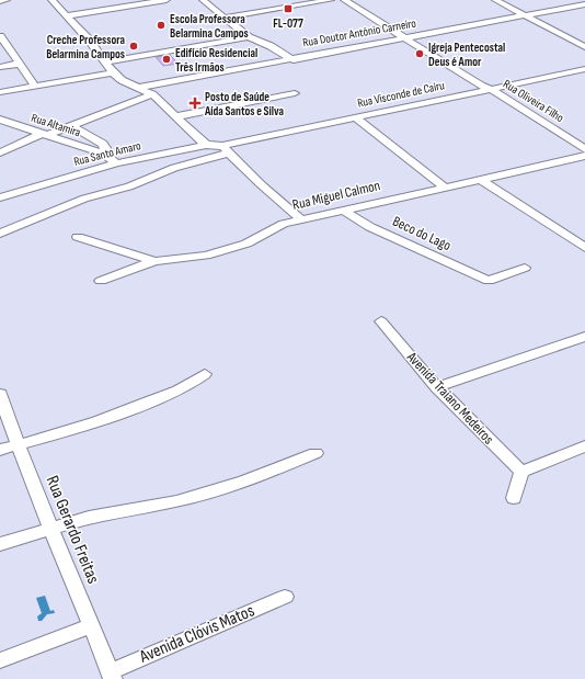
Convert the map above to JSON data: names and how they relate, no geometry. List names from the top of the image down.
{
  "streets": {
    "street": [
      "Rua Doutor Antônio Carneiro",
      "Rua Visconde de Cairu",
      "Rua Oliveira Filho",
      "Rua Altamira",
      "Rua Santo Amaro",
      "Rua Miguel Calmon",
      "Beco do Lago",
      "Avenida Traiano Medeiros",
      "Rua Gerardo Freitas",
      "Avenida Clóvis Matos"
    ]
  },
  "crossings": [
    ["Rua Doutor Antônio Carneiro", "Rua Oliveira Filho"],
    ["Rua Doutor Antônio Carneiro", "Rua Altamira"],
    ["Rua Visconde de Cairu", "Rua Oliveira Filho"],
    ["Rua Visconde de Cairu", "Rua Santo Amaro"],
    ["Rua Miguel Calmon", "Beco do Lago"],
    ["Rua Gerardo Freitas", "Avenida Clóvis Matos"]
  ],
  "places": {
    "transit": ["FL-077"],
    "other": [
      "Escola Professora Belarmina Campos",
      "Creche Professora Belarmina Campos",
      "Igreja Pentecostal Deus é Amor",
      "Edifício Residencial Três Irmãos"
    ],
    "health": ["Posto de Saúde Aída Santos e Silva"]
  }
}
